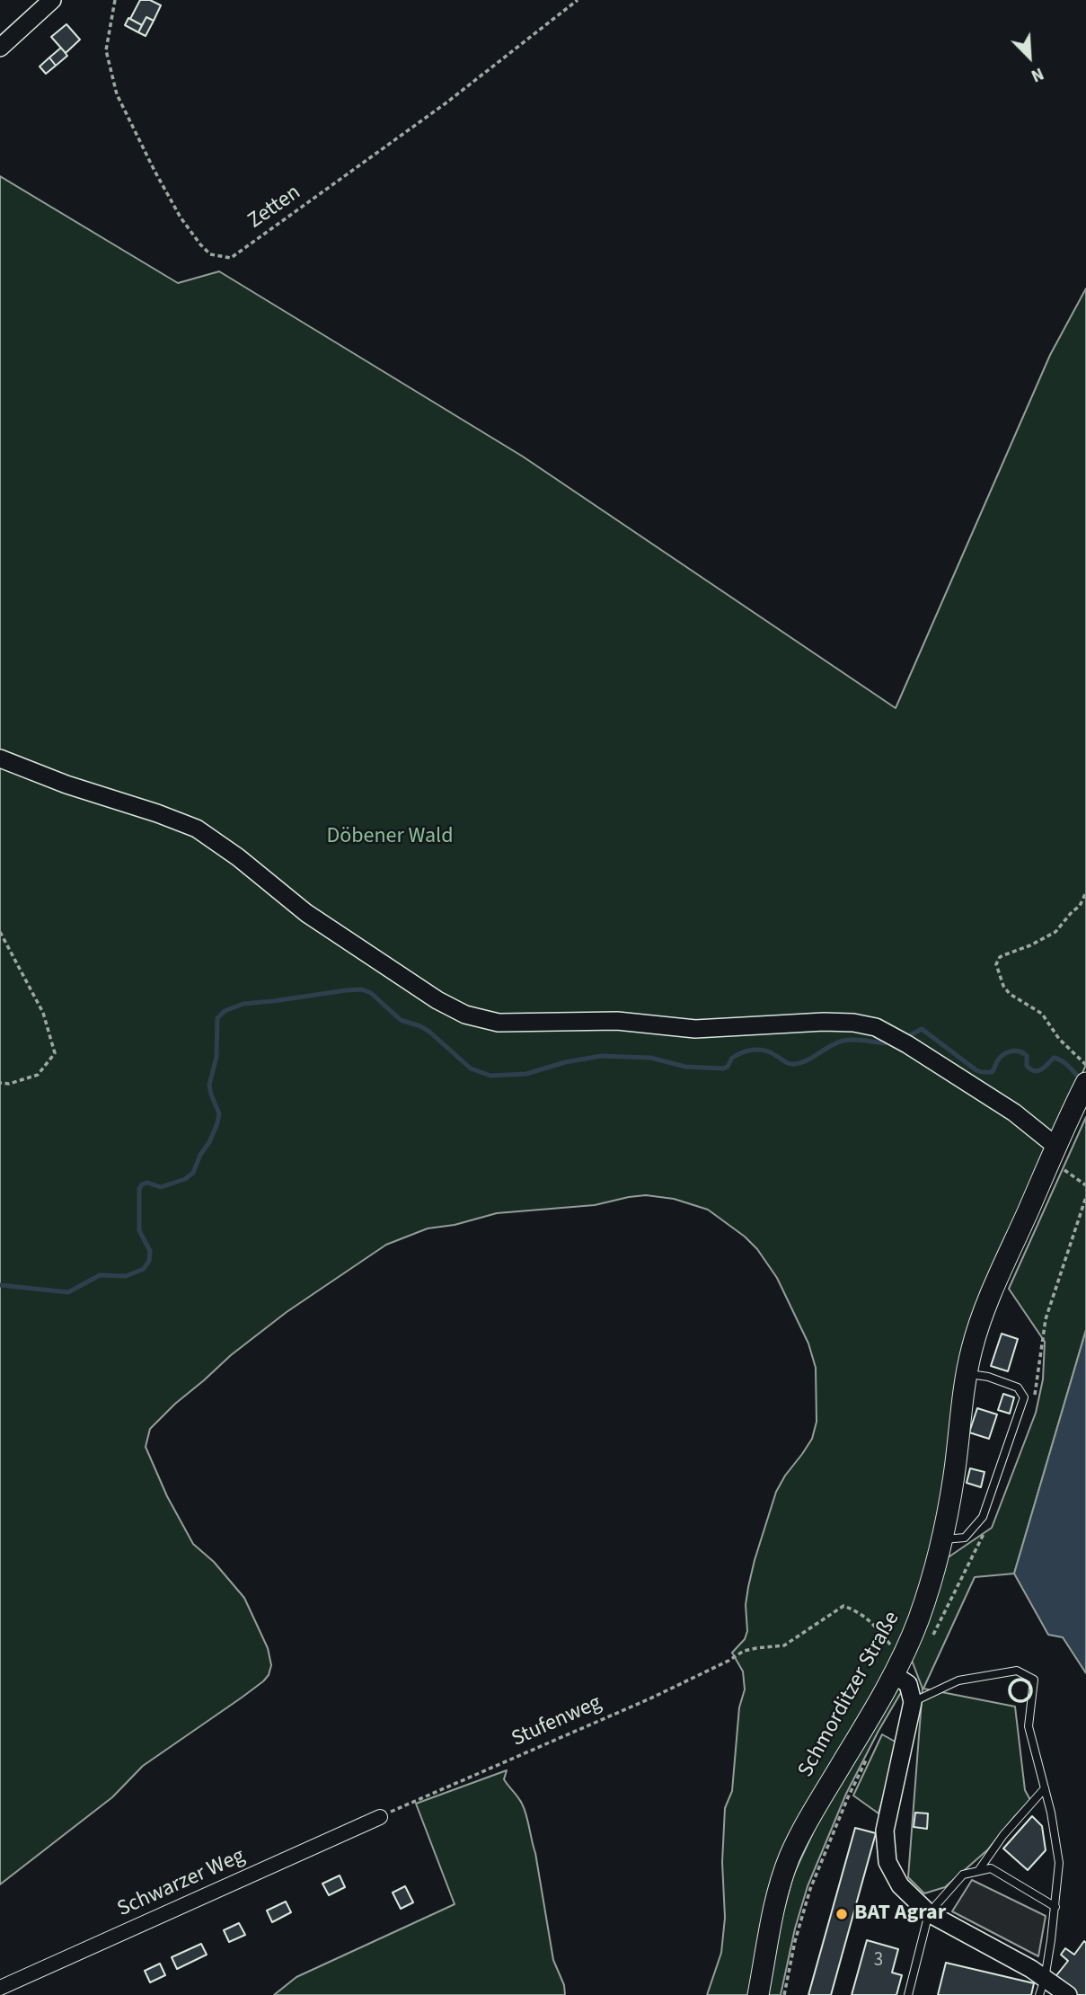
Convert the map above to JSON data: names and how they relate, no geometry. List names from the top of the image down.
{
  "streets": {
    "main road": ["Schmorditzer Straße"],
    "street": ["Schwarzer Weg"],
    "path": ["Zetten", "Stufenweg"]
  },
  "crossings": [
    ["Schmorditzer Straße", "Stufenweg"],
    ["Stufenweg", "Schwarzer Weg"]
  ],
  "parks": ["Döbener Wald"],
  "places": ["BAT Agrar"],
  "house_numbers": ["3"],
  "north": "bottom right"
}
